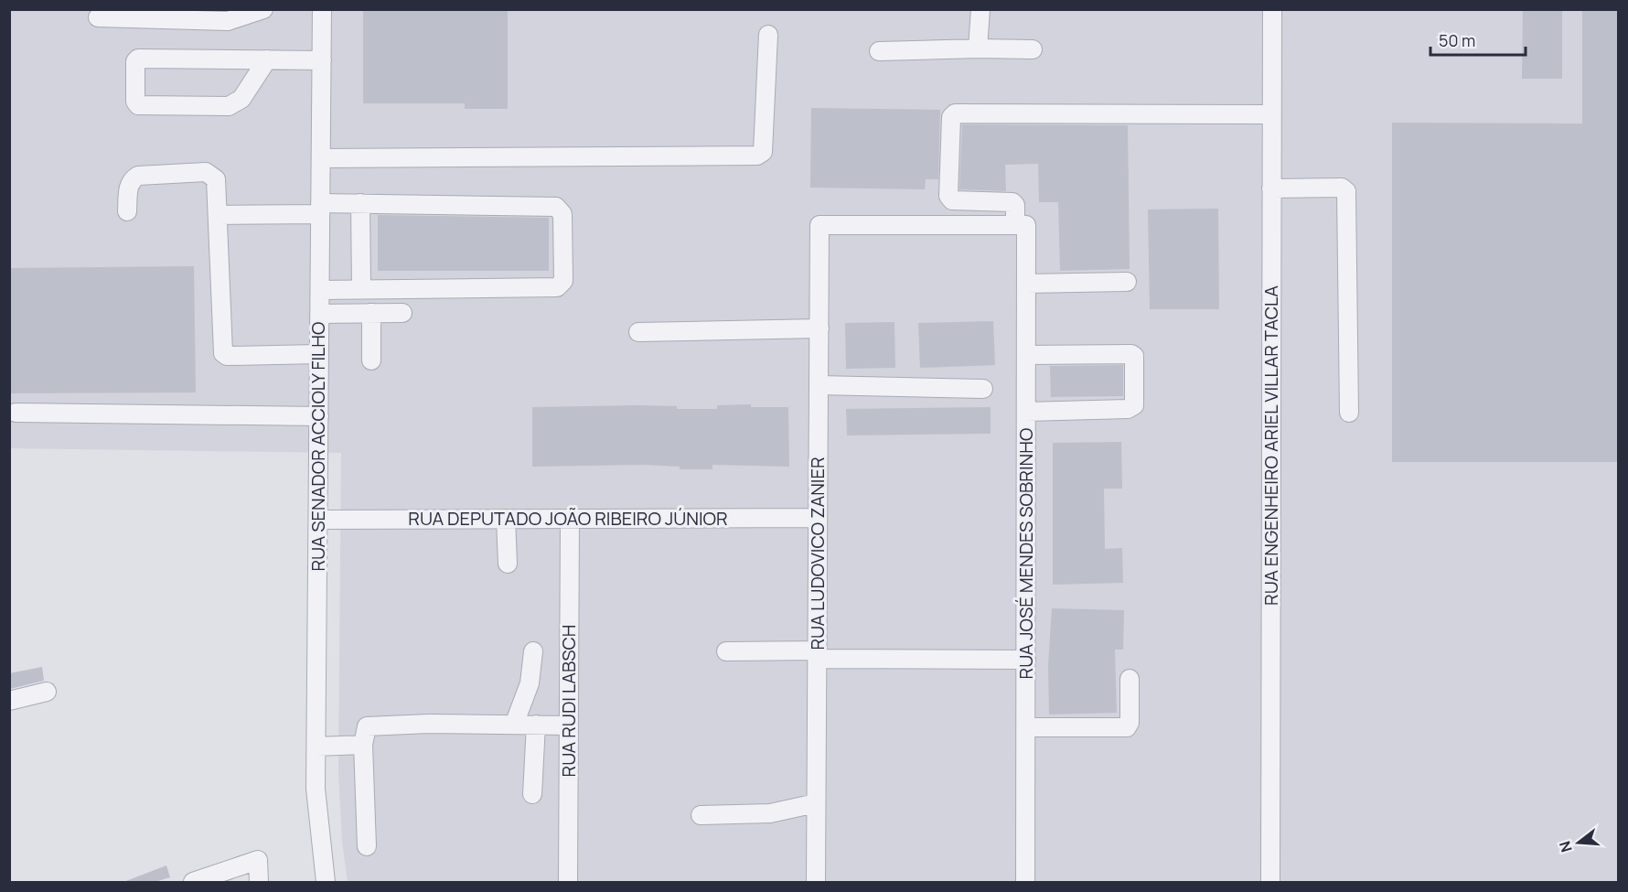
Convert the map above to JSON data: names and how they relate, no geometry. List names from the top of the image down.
{
  "streets": {
    "street": [
      "RUA ENGENHEIRO ARIEL VILLAR TACLA",
      "RUA SENADOR ACCIOLY FILHO",
      "RUA DEPUTADO JOÃO RIBEIRO JÚNIOR",
      "RUA LUDOVICO ZANIER",
      "RUA JOSÉ MENDES SOBRINHO",
      "RUA RUDI LABSCH"
    ]
  },
  "crossings": [
    ["RUA ENGENHEIRO ARIEL VILLAR TACLA", "RUA JOSÉ MENDES SOBRINHO"],
    ["RUA SENADOR ACCIOLY FILHO", "RUA DEPUTADO JOÃO RIBEIRO JÚNIOR"],
    ["RUA DEPUTADO JOÃO RIBEIRO JÚNIOR", "RUA LUDOVICO ZANIER"],
    ["RUA DEPUTADO JOÃO RIBEIRO JÚNIOR", "RUA RUDI LABSCH"],
    ["RUA LUDOVICO ZANIER", "RUA JOSÉ MENDES SOBRINHO"]
  ],
  "scale_bar": "50 m",
  "north": "left"
}
